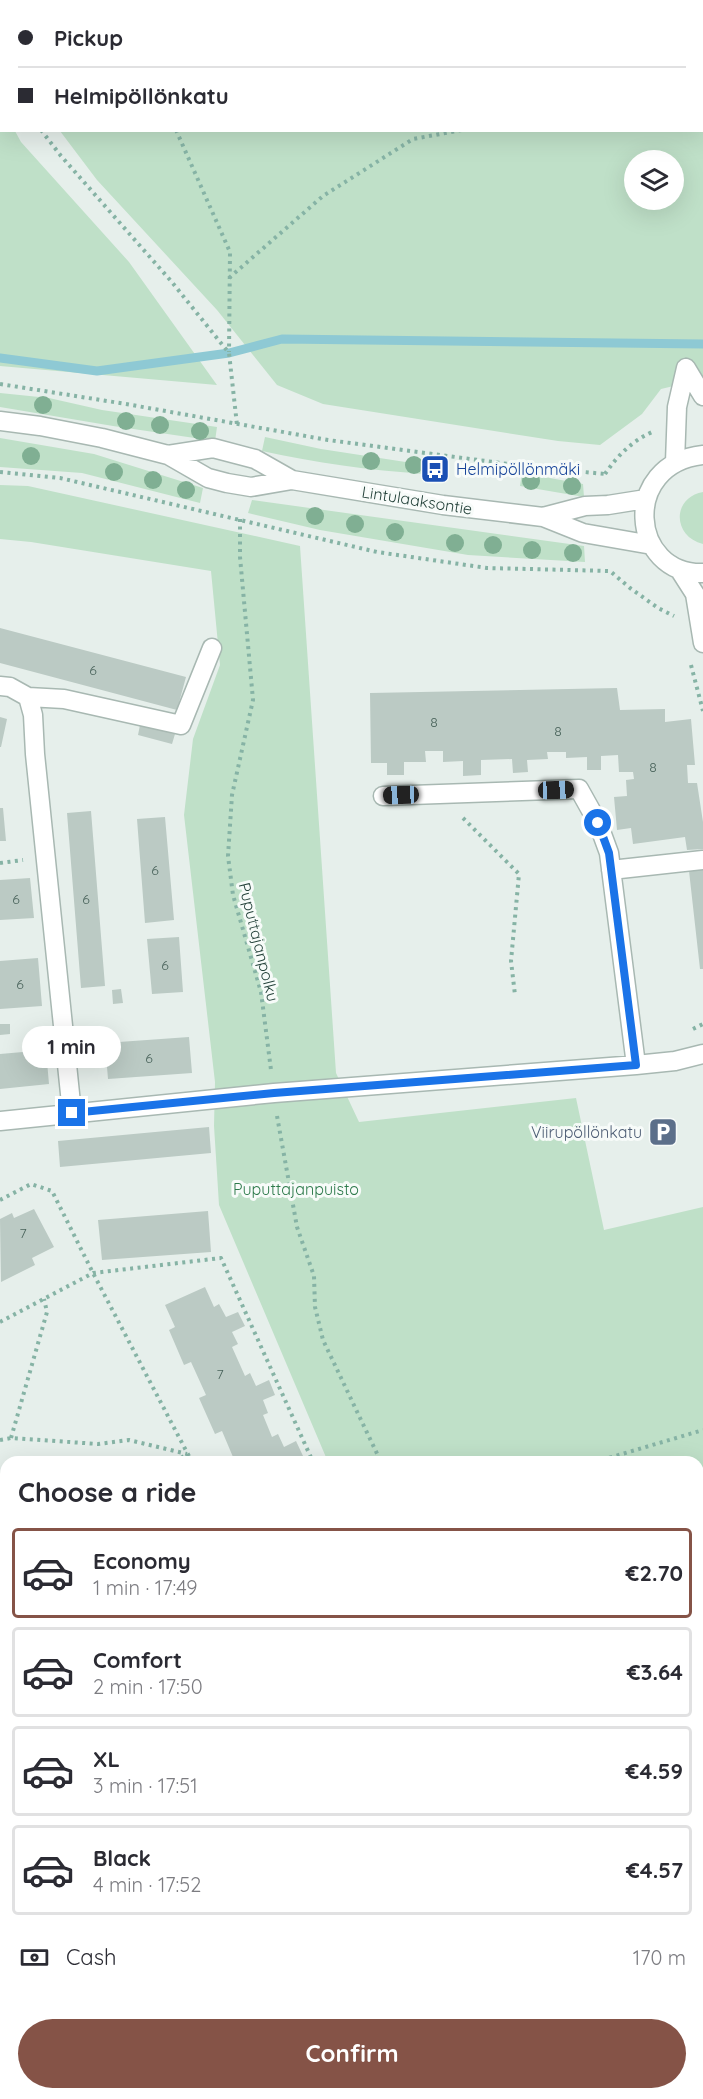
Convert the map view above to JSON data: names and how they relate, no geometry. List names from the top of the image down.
{
  "streets": {
    "street": ["Lintulaaksontie"],
    "path": ["Puputtajanpolku"]
  },
  "parks": ["Puputtajanpuisto"],
  "places": {
    "bus stop": ["Helmipöllönmäki"],
    "parking": ["Viirupöllönkatu"]
  },
  "house_numbers": [
    "6",
    "8",
    "8",
    "8",
    "6",
    "6",
    "6",
    "6",
    "6",
    "6",
    "7",
    "7"
  ],
  "page": {
    "banner": ["Pickup", "Helmipöllönkatu"],
    "bubble": "1 min",
    "heading": "Choose a ride",
    "list": [
      {
        "name": "Economy",
        "note": "1 min · 17:49",
        "value": "€2.70"
      },
      {
        "name": "Comfort",
        "note": "2 min · 17:50",
        "value": "€3.64"
      },
      {
        "name": "XL",
        "note": "3 min · 17:51",
        "value": "€4.59"
      },
      {
        "name": "Black",
        "note": "4 min · 17:52",
        "value": "€4.57"
      }
    ],
    "pay": ["Cash", "170 m"],
    "buttons": "Confirm"
  }
}
